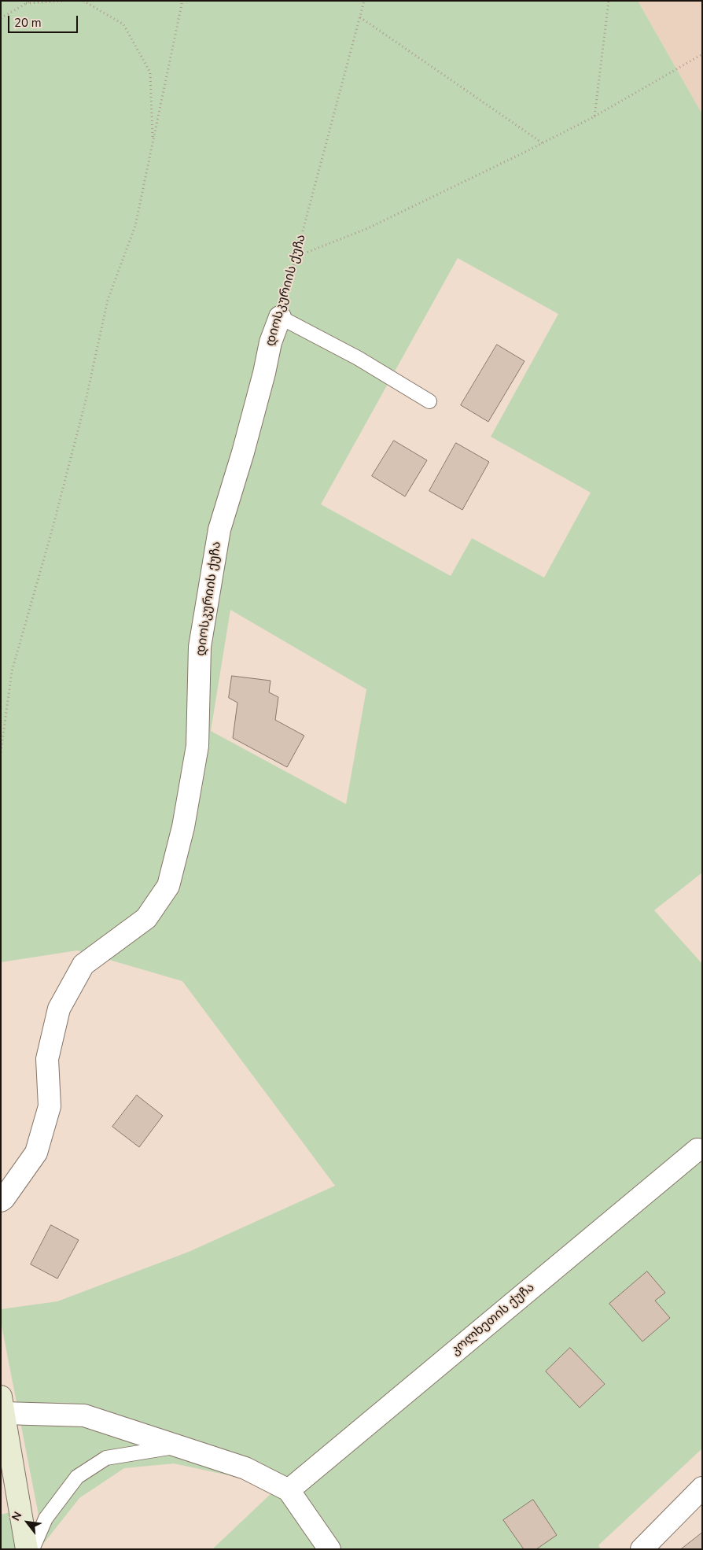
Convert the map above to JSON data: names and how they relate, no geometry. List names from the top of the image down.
{
  "streets": {
    "street": ["დიოსკურიის ქუჩა", "კოლხეთის ქუჩა"]
  },
  "scale_bar": "20 m",
  "north": "top left"
}
